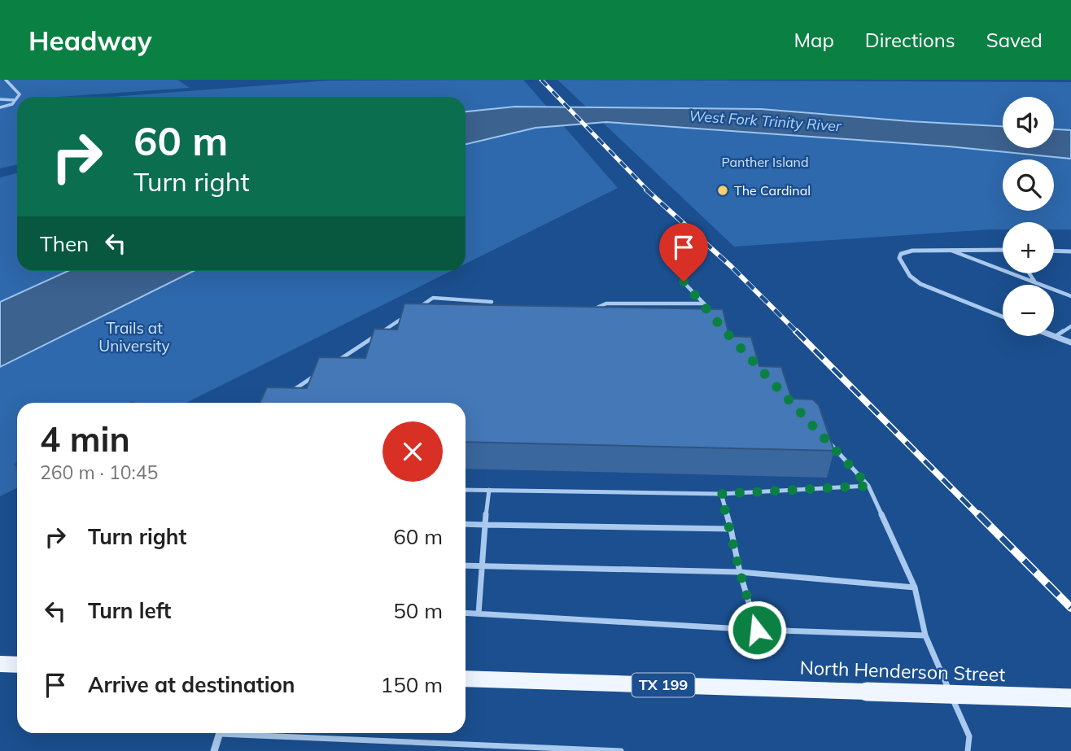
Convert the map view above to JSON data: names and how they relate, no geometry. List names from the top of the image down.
{
  "streets": {
    "main road": ["North Henderson Street", "TX 199"]
  },
  "water": ["West Fork Trinity River"],
  "parks": ["Panther Island", "Trails at University"],
  "places": ["The Cardinal"],
  "page": {
    "header": "Headway",
    "nav": ["Map", "Directions", "Saved"],
    "map_buttons": ["+", "−"],
    "turn": ["60 m", "Turn right"],
    "then": "Then",
    "heading": ["4 min", "260 m · 10:45"],
    "list": [
      {
        "name": "Turn right",
        "value": "60 m"
      },
      {
        "name": "Turn left",
        "value": "50 m"
      },
      {
        "name": "Arrive at destination",
        "value": "150 m"
      }
    ]
  }
}
